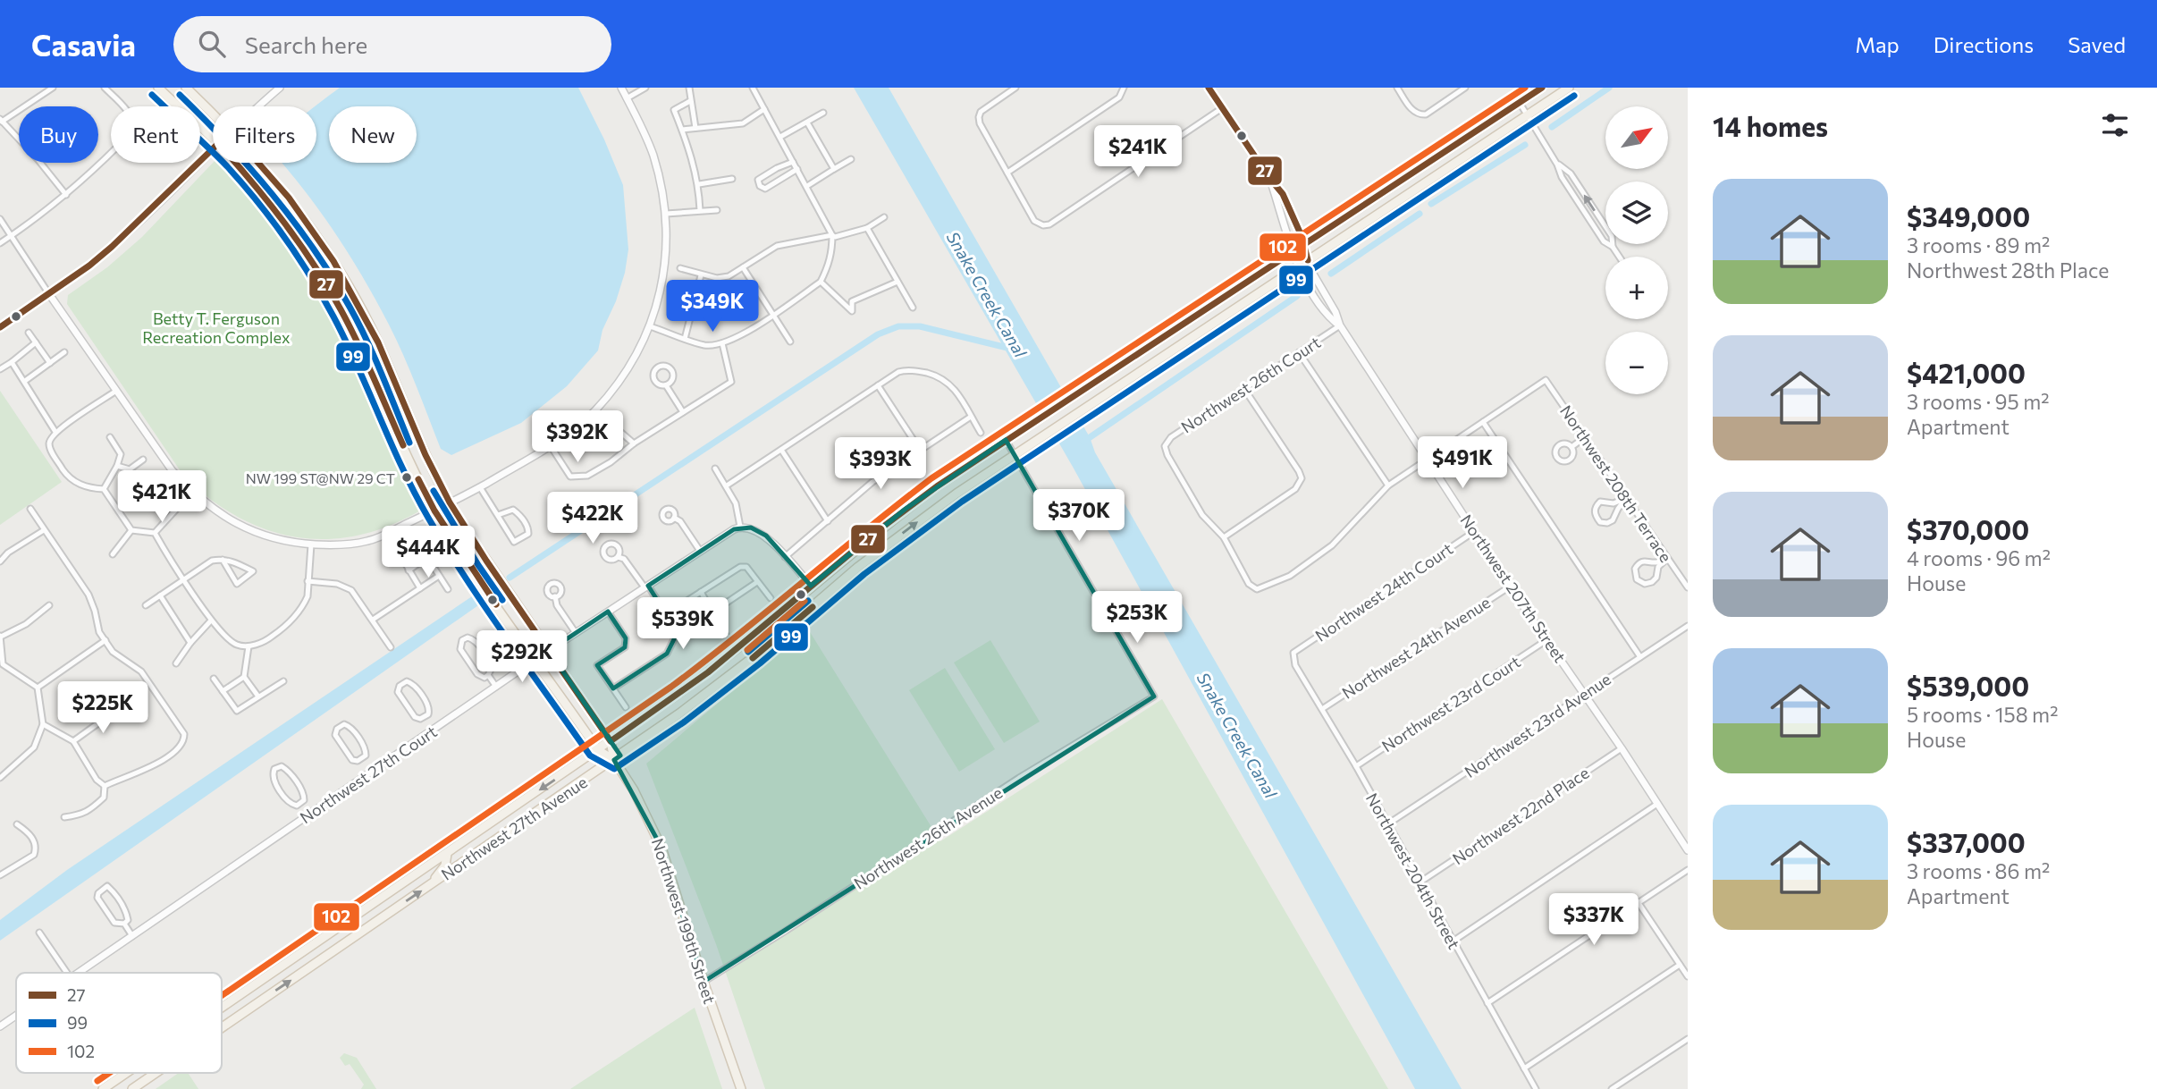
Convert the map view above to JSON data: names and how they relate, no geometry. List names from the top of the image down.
{
  "streets": {
    "main road": ["Northwest 27th Avenue", "Northwest 199th Street"],
    "street": [
      "Northwest 26th Court",
      "Northwest 208th Terrace",
      "Northwest 207th Street",
      "Northwest 24th Court",
      "Northwest 24th Avenue",
      "Northwest 23rd Court",
      "Northwest 23rd Avenue",
      "Northwest 27th Court",
      "Northwest 22nd Place",
      "Northwest 26th Avenue",
      "Northwest 204th Street"
    ]
  },
  "crossings": [
    ["Northwest 26th Court", "Northwest 207th Street"],
    ["Northwest 207th Street", "Northwest 24th Court"],
    ["Northwest 207th Street", "Northwest 24th Avenue"],
    ["Northwest 207th Street", "Northwest 23rd Court"],
    ["Northwest 207th Street", "Northwest 23rd Avenue"],
    ["Northwest 207th Street", "Northwest 22nd Place"],
    ["Northwest 207th Street", "Northwest 27th Avenue"],
    ["Northwest 24th Court", "Northwest 204th Street"],
    ["Northwest 24th Avenue", "Northwest 204th Street"],
    ["Northwest 23rd Court", "Northwest 204th Street"],
    ["Northwest 23rd Avenue", "Northwest 204th Street"],
    ["Northwest 27th Court", "Northwest 199th Street"],
    ["Northwest 22nd Place", "Northwest 204th Street"],
    ["Northwest 27th Avenue", "Northwest 26th Avenue"],
    ["Northwest 27th Avenue", "Northwest 199th Street"],
    ["Northwest 26th Avenue", "Northwest 199th Street"]
  ],
  "water": ["Snake Creek Canal"],
  "parks": ["Betty T. Ferguson Recreation Complex"],
  "places": ["NW 199 ST@NW 29 CT"],
  "lines": ["transit line 27", "transit line 102", "transit line 99"],
  "legend": ["27", "99", "102"],
  "north": "top right",
  "page": {
    "header": "Casavia",
    "search": "Search here",
    "nav": ["Map", "Directions", "Saved"],
    "heading": "14 homes",
    "map_buttons": ["+", "−"],
    "chip": [
      "Buy",
      "Rent",
      "Filters",
      "New"
    ],
    "price": [
      "$241K",
      "$349K",
      "$392K",
      "$491K",
      "$393K",
      "$421K",
      "$370K",
      "$422K",
      "$444K",
      "$253K",
      "$539K",
      "$292K",
      "$225K",
      "$337K"
    ],
    "list": [
      {
        "name": "$349,000",
        "note": "3 rooms · 89 m² · Northwest 28th Place"
      },
      {
        "name": "$421,000",
        "note": "3 rooms · 95 m² · Apartment"
      },
      {
        "name": "$370,000",
        "note": "4 rooms · 96 m² · House"
      },
      {
        "name": "$539,000",
        "note": "5 rooms · 158 m² · House"
      },
      {
        "name": "$337,000",
        "note": "3 rooms · 86 m² · Apartment"
      }
    ]
  }
}
